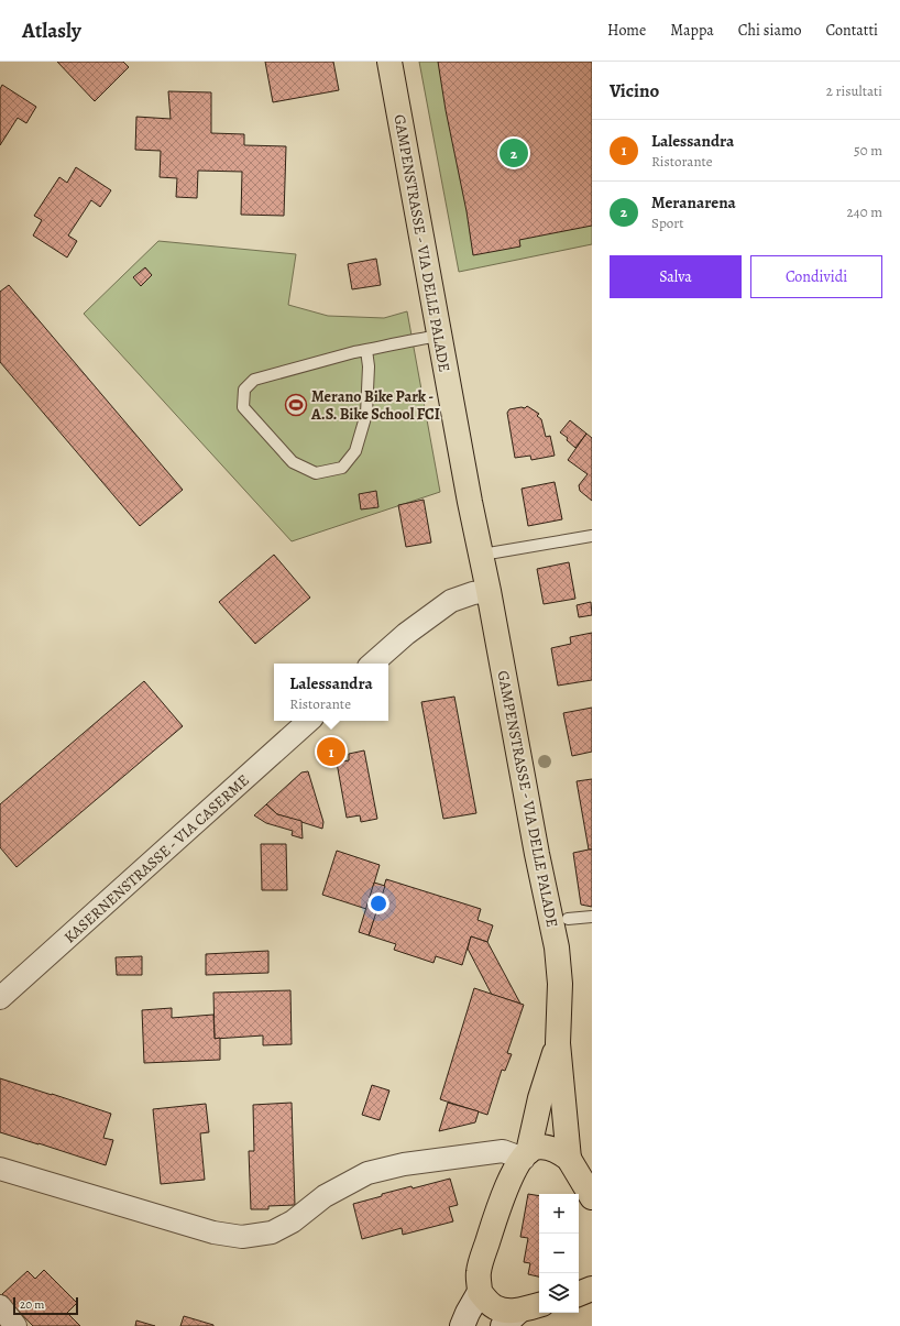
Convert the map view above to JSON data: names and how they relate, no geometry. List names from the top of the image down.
{
  "streets": {
    "main road": ["GAMPENSTRASSE - VIA DELLE PALADE"],
    "street": ["KASERNENSTRASSE - VIA CASERME"]
  },
  "places": {
    "sports": ["Merano Bike Park - A.S. Bike School FCI"]
  },
  "scale_bar": "20 m",
  "page": {
    "header": "Atlasly",
    "nav": [
      "Home",
      "Mappa",
      "Chi siamo",
      "Contatti"
    ],
    "heading": ["Vicino", "2 risultati"],
    "list": [
      {
        "mark": "1",
        "name": "Lalessandra",
        "note": "Ristorante",
        "value": "50 m"
      },
      {
        "mark": "2",
        "name": "Meranarena",
        "note": "Sport",
        "value": "240 m"
      }
    ],
    "pins": ["2", "1"],
    "buttons": ["Salva", "Condividi"],
    "popup": ["Lalessandra", "Ristorante"],
    "map_buttons": ["+", "−"],
    "scale": "20 m"
  }
}
